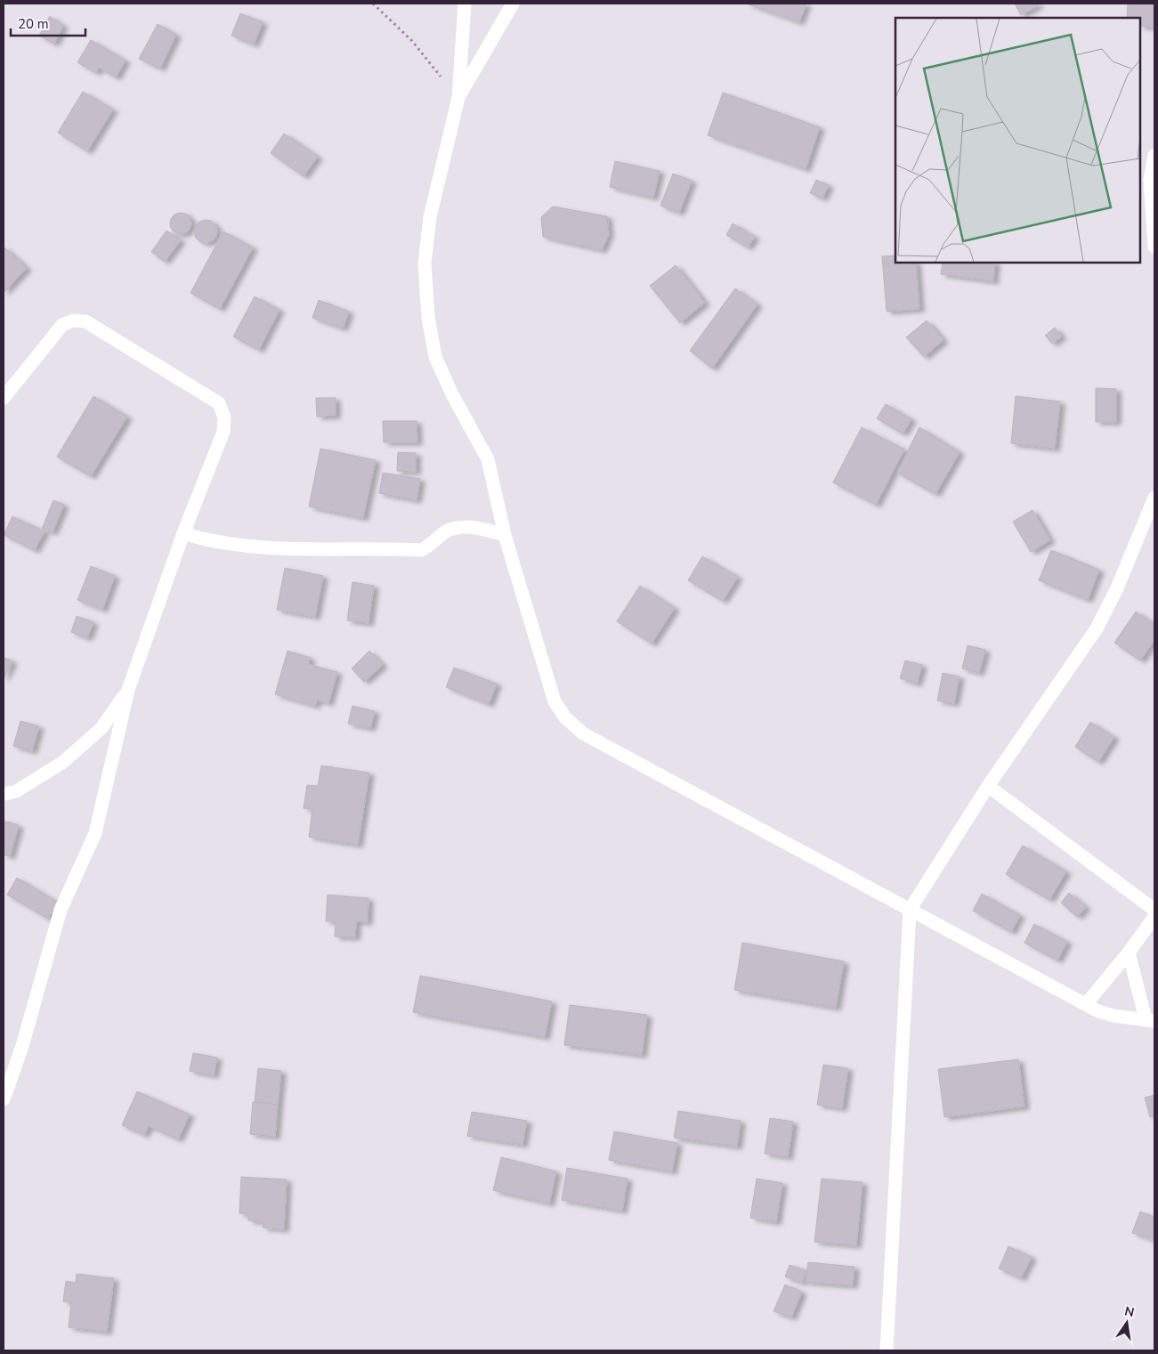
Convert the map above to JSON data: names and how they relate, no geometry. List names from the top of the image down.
{
  "scale_bar": "20 m",
  "north": "top"
}
